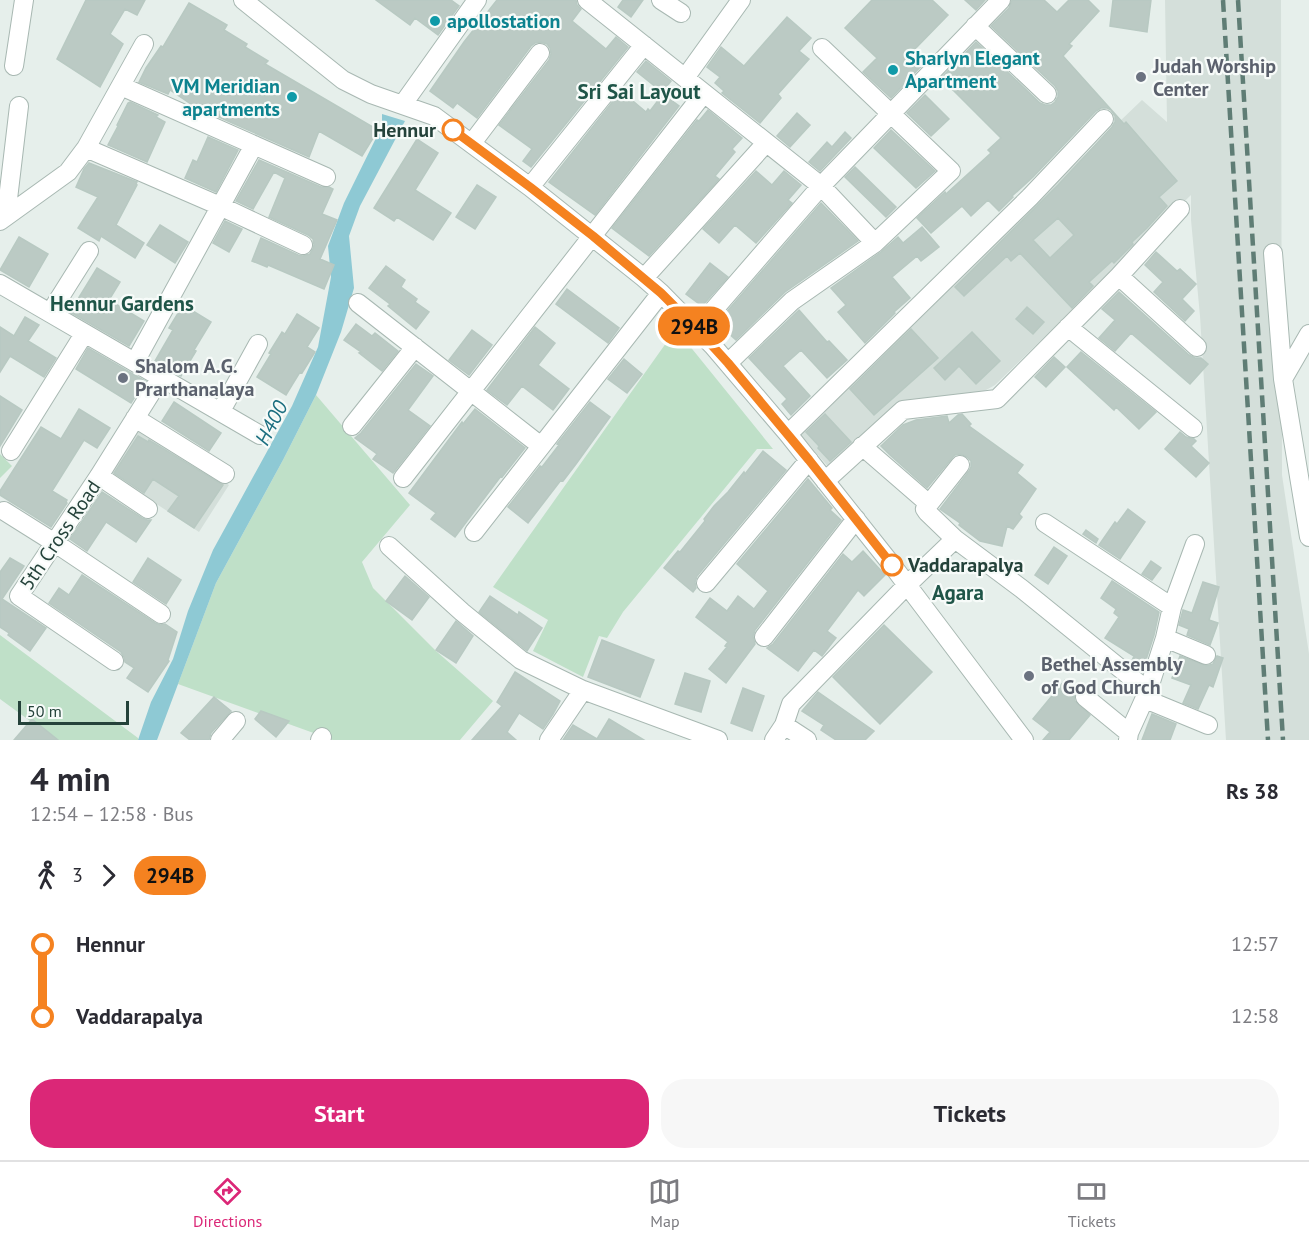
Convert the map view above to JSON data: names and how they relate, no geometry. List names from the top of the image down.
{
  "streets": {
    "street": ["5th Cross Road"]
  },
  "districts": ["Sri Sai Layout", "Hennur Gardens", "Agara"],
  "water": ["H400"],
  "places": [
    "apollostation",
    "Sharlyn Elegant Apartment",
    "Judah Worship Center",
    "VM Meridian apartments",
    "Hennur",
    "Shalom A.G. Prarthanalaya",
    "Vaddarapalya",
    "Bethel Assembly of God Church"
  ],
  "lines": ["bus line 294B"],
  "scale_bar": "50 m",
  "page": {
    "on_map": "294B",
    "scale": "50 m",
    "heading": ["4 min", "12:54 – 12:58 · Bus", "Rs 38"],
    "legs": ["3", "294B"],
    "list": [
      {
        "name": "Hennur",
        "value": "12:57"
      },
      {
        "name": "Vaddarapalya",
        "value": "12:58"
      }
    ],
    "buttons": ["Start", "Tickets"],
    "tabs": ["Directions", "Map", "Tickets"]
  }
}
